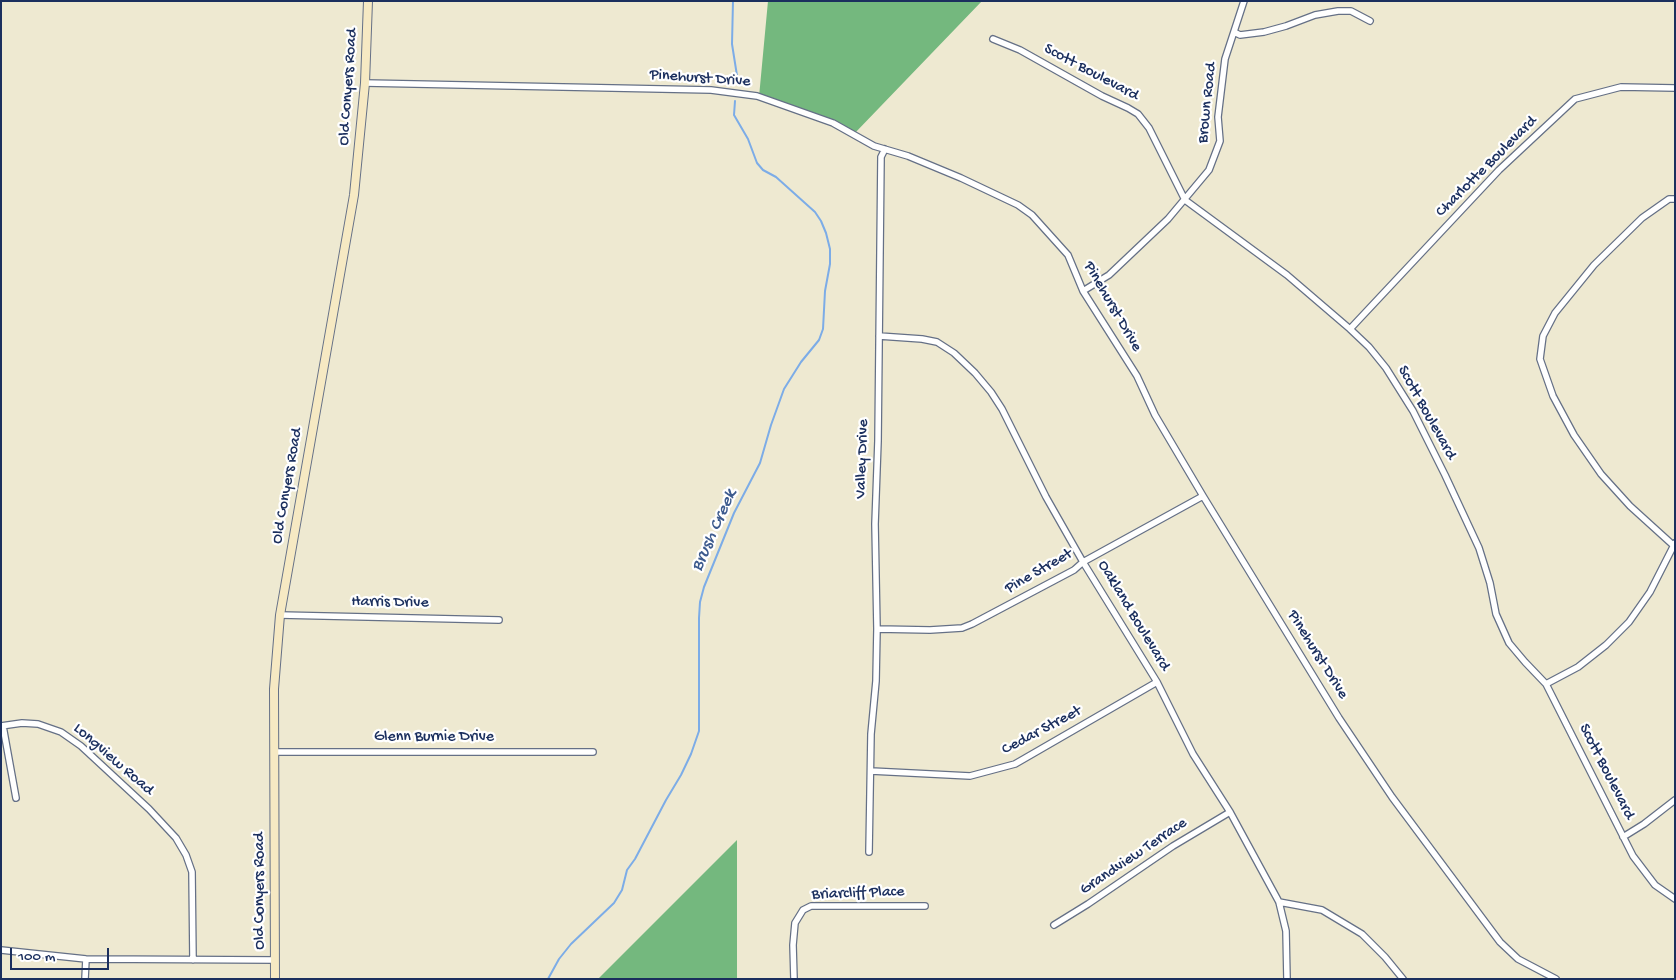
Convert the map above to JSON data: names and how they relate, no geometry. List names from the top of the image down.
{
  "streets": {
    "street": [
      "Scott Boulevard",
      "Pinehurst Drive",
      "Old Conyers Road",
      "Brown Road",
      "Charlotte Boulevard",
      "Valley Drive",
      "Pine Street",
      "Harris Drive",
      "Oakland Boulevard",
      "Cedar Street",
      "Glenn Burnie Drive",
      "Longview Road",
      "Grandview Terrace",
      "Briarcliff Place"
    ]
  },
  "crossings": [
    ["Scott Boulevard", "Brown Road"],
    ["Scott Boulevard", "Charlotte Boulevard"],
    ["Pinehurst Drive", "Old Conyers Road"],
    ["Pinehurst Drive", "Brown Road"],
    ["Pinehurst Drive", "Valley Drive"],
    ["Pinehurst Drive", "Pine Street"],
    ["Old Conyers Road", "Harris Drive"],
    ["Old Conyers Road", "Glenn Burnie Drive"],
    ["Valley Drive", "Pine Street"],
    ["Valley Drive", "Oakland Boulevard"],
    ["Valley Drive", "Cedar Street"],
    ["Pine Street", "Oakland Boulevard"],
    ["Oakland Boulevard", "Cedar Street"],
    ["Oakland Boulevard", "Grandview Terrace"]
  ],
  "water": ["Brush Creek"],
  "scale_bar": "100 m"
}
